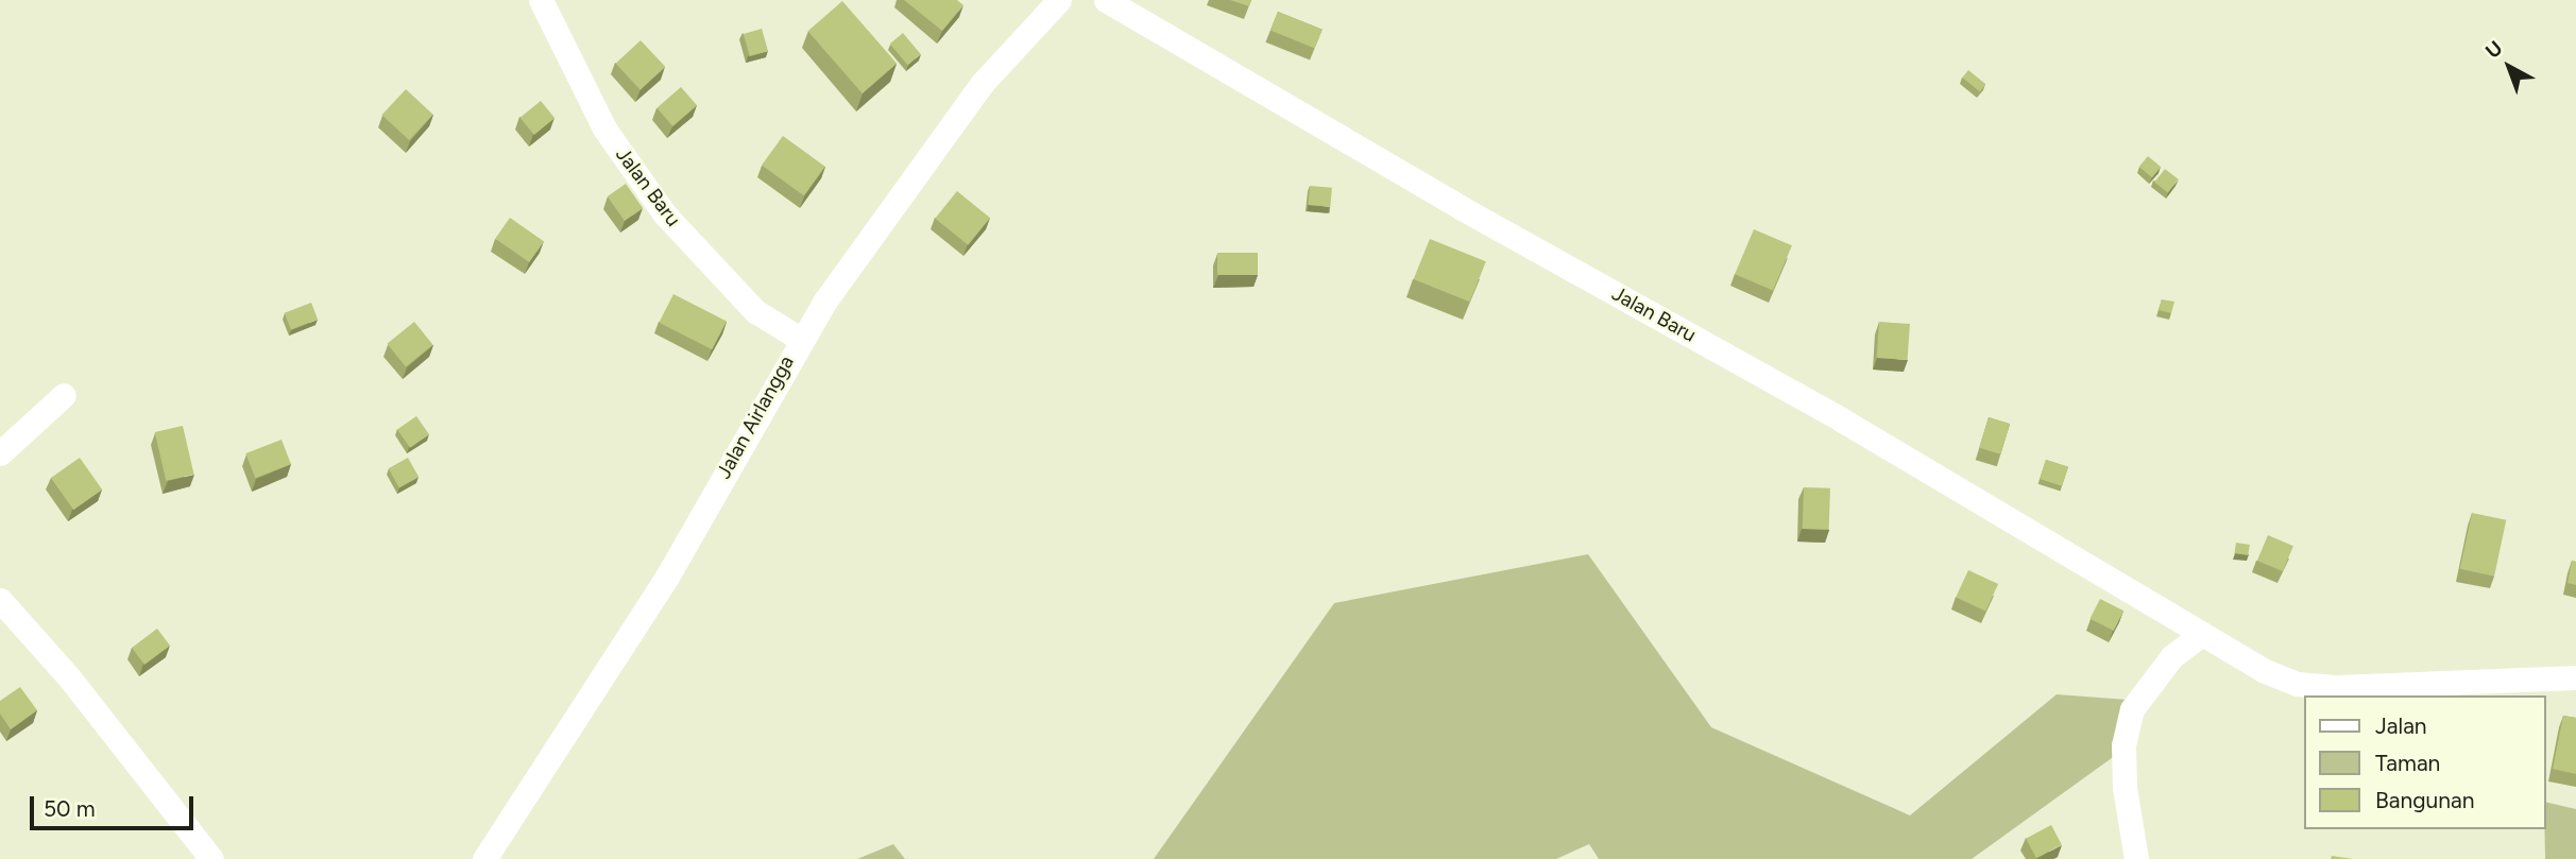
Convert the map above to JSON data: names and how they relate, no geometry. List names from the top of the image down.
{
  "streets": {
    "street": ["Jalan Baru", "Jalan Airlangga"]
  },
  "crossings": [
    ["Jalan Baru", "Jalan Airlangga"]
  ],
  "legend": ["Jalan", "Taman", "Bangunan"],
  "scale_bar": "50 m",
  "north": "top left"
}
